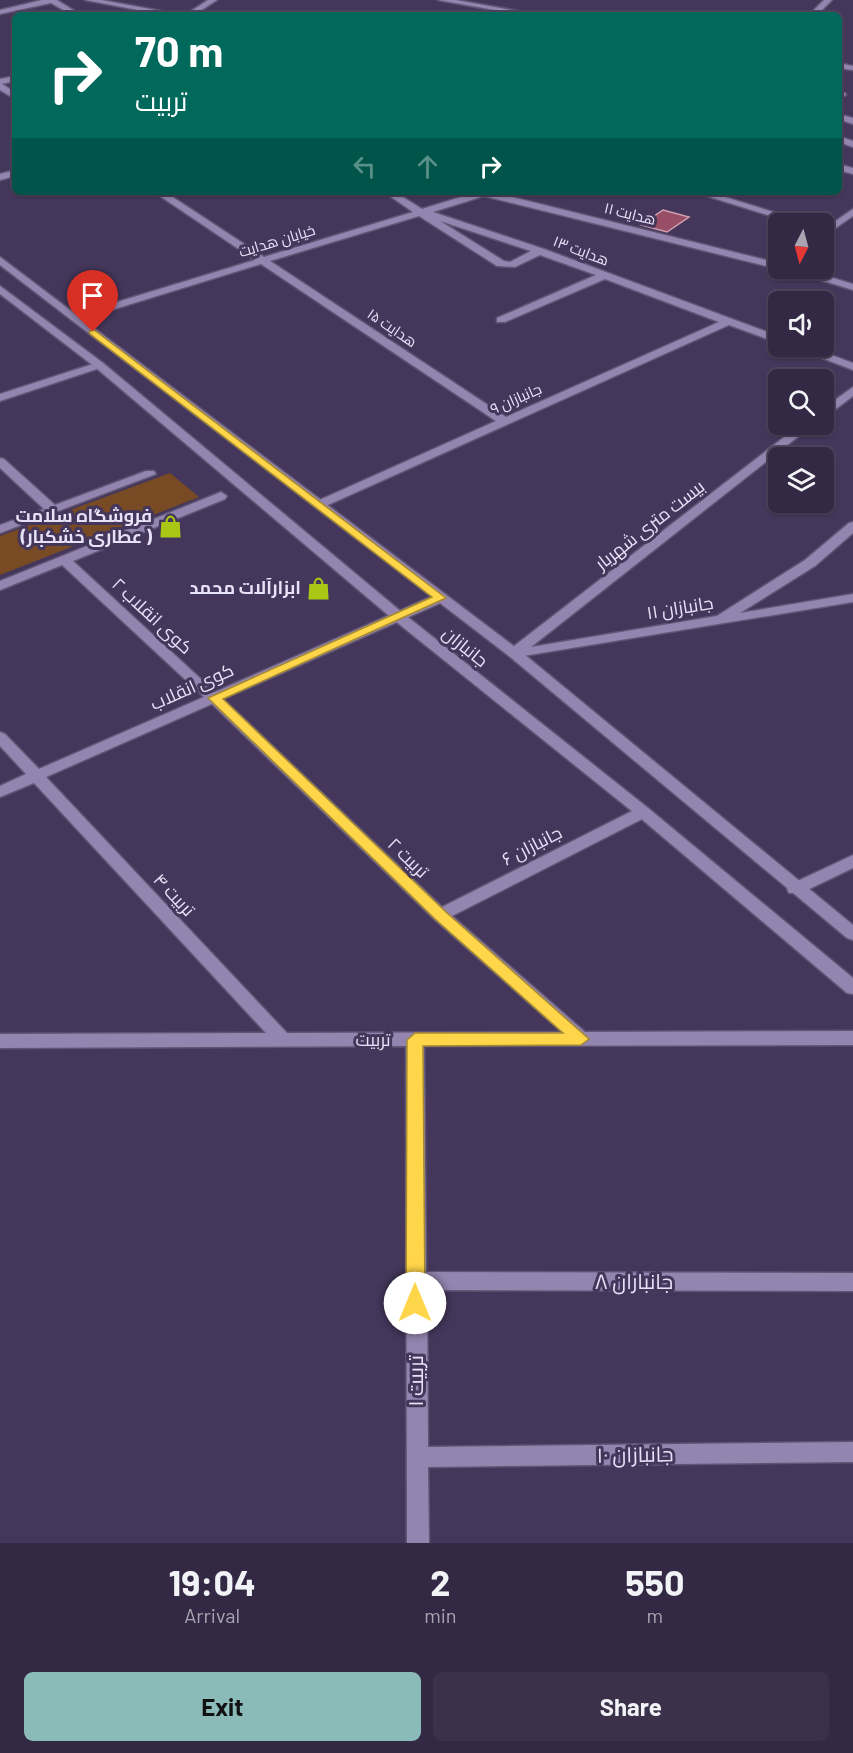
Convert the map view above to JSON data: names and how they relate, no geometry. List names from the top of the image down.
{
  "streets": {
    "street": [
      "هدایت ۱۱",
      "خیابان هدایت",
      "هدایت ۱۳",
      "هدایت ۱۵",
      "جانبازان ۹",
      "بیست متری شهریار",
      "جانبازان ۱۱",
      "کوی انقلاب ۲",
      "جانبازان",
      "کوی انقلاب",
      "جانبازان ۶",
      "تربیت ۲",
      "تربیت ۴",
      "تربیت",
      "جانباران ۸",
      "تربیت ۱",
      "جانبازان ۱۰"
    ]
  },
  "crossings": [
    ["خیابان هدایت", "هدایت ۱۳"],
    ["خیابان هدایت", "هدایت ۱۵"],
    ["خیابان هدایت", "جانبازان"],
    ["هدایت ۱۳", "جانبازان ۹"],
    ["هدایت ۱۵", "جانبازان ۹"],
    ["جانبازان ۹", "جانبازان"],
    ["بیست متری شهریار", "جانبازان ۱۱"],
    ["بیست متری شهریار", "جانبازان"],
    ["جانبازان ۱۱", "جانبازان"],
    ["کوی انقلاب ۲", "کوی انقلاب"],
    ["کوی انقلاب ۲", "تربیت ۲"],
    ["جانبازان", "کوی انقلاب"],
    ["جانبازان", "جانبازان ۶"],
    ["کوی انقلاب", "تربیت ۲"],
    ["کوی انقلاب", "تربیت ۴"],
    ["جانبازان ۶", "تربیت ۲"],
    ["تربیت ۲", "تربیت"],
    ["تربیت ۴", "تربیت"],
    ["تربیت", "تربیت ۱"],
    ["جانباران ۸", "تربیت ۱"],
    ["تربیت ۱", "جانبازان ۱۰"]
  ],
  "places": {
    "shop": ["فروشگاه سلامت (عطاری خشکبار )", "ابزارآلات محمد"]
  },
  "north": "bottom",
  "page": {
    "turn": ["70 m", "تربیت"],
    "eta": [
      "19:04",
      "Arrival",
      "2",
      "min",
      "550",
      "m"
    ],
    "buttons": ["Exit", "Share"]
  }
}
